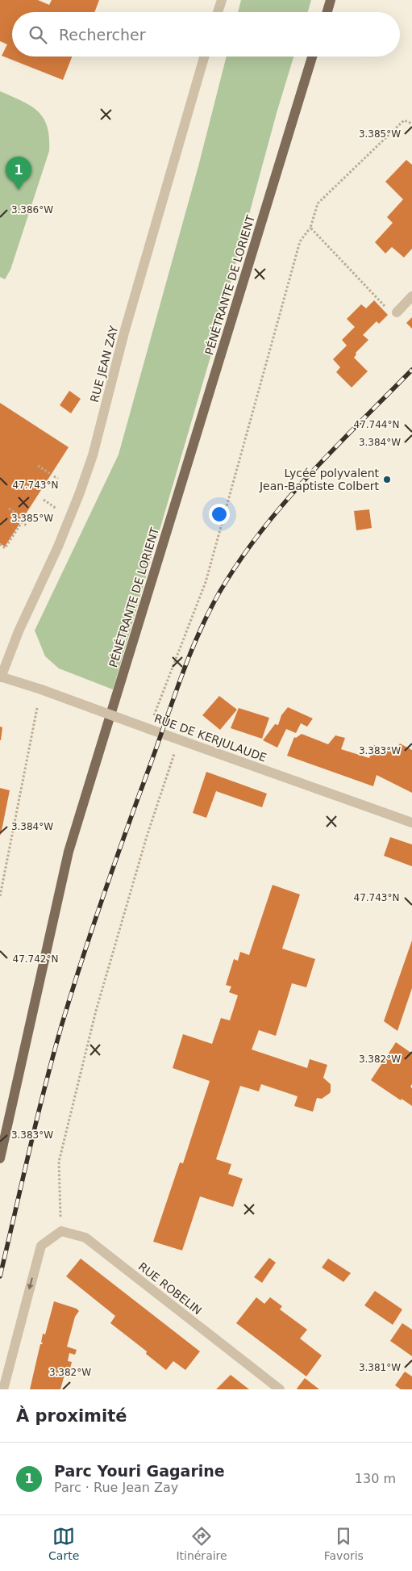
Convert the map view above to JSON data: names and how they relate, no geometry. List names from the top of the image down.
{
  "streets": {
    "main road": ["PÉNÉTRANTE DE LORIENT"],
    "street": ["RUE JEAN ZAY", "RUE DE KERJULAUDE", "RUE ROBELIN"]
  },
  "crossings": [
    ["RUE JEAN ZAY", "RUE DE KERJULAUDE"]
  ],
  "places": ["Lycée polyvalent Jean-Baptiste Colbert"],
  "page": {
    "search": "Rechercher",
    "pins": "1",
    "heading": "À proximité",
    "list": [
      {
        "mark": "1",
        "name": "Parc Youri Gagarine",
        "note": "Parc · Rue Jean Zay",
        "value": "130 m"
      }
    ],
    "nav": ["Carte", "Itinéraire", "Favoris"]
  },
  "coordinates": [
    "3.385°W",
    "3.386°W",
    "47.744°N",
    "3.384°W",
    "47.743°N",
    "3.383°W",
    "47.742°N",
    "3.382°W",
    "3.381°W"
  ]
}
